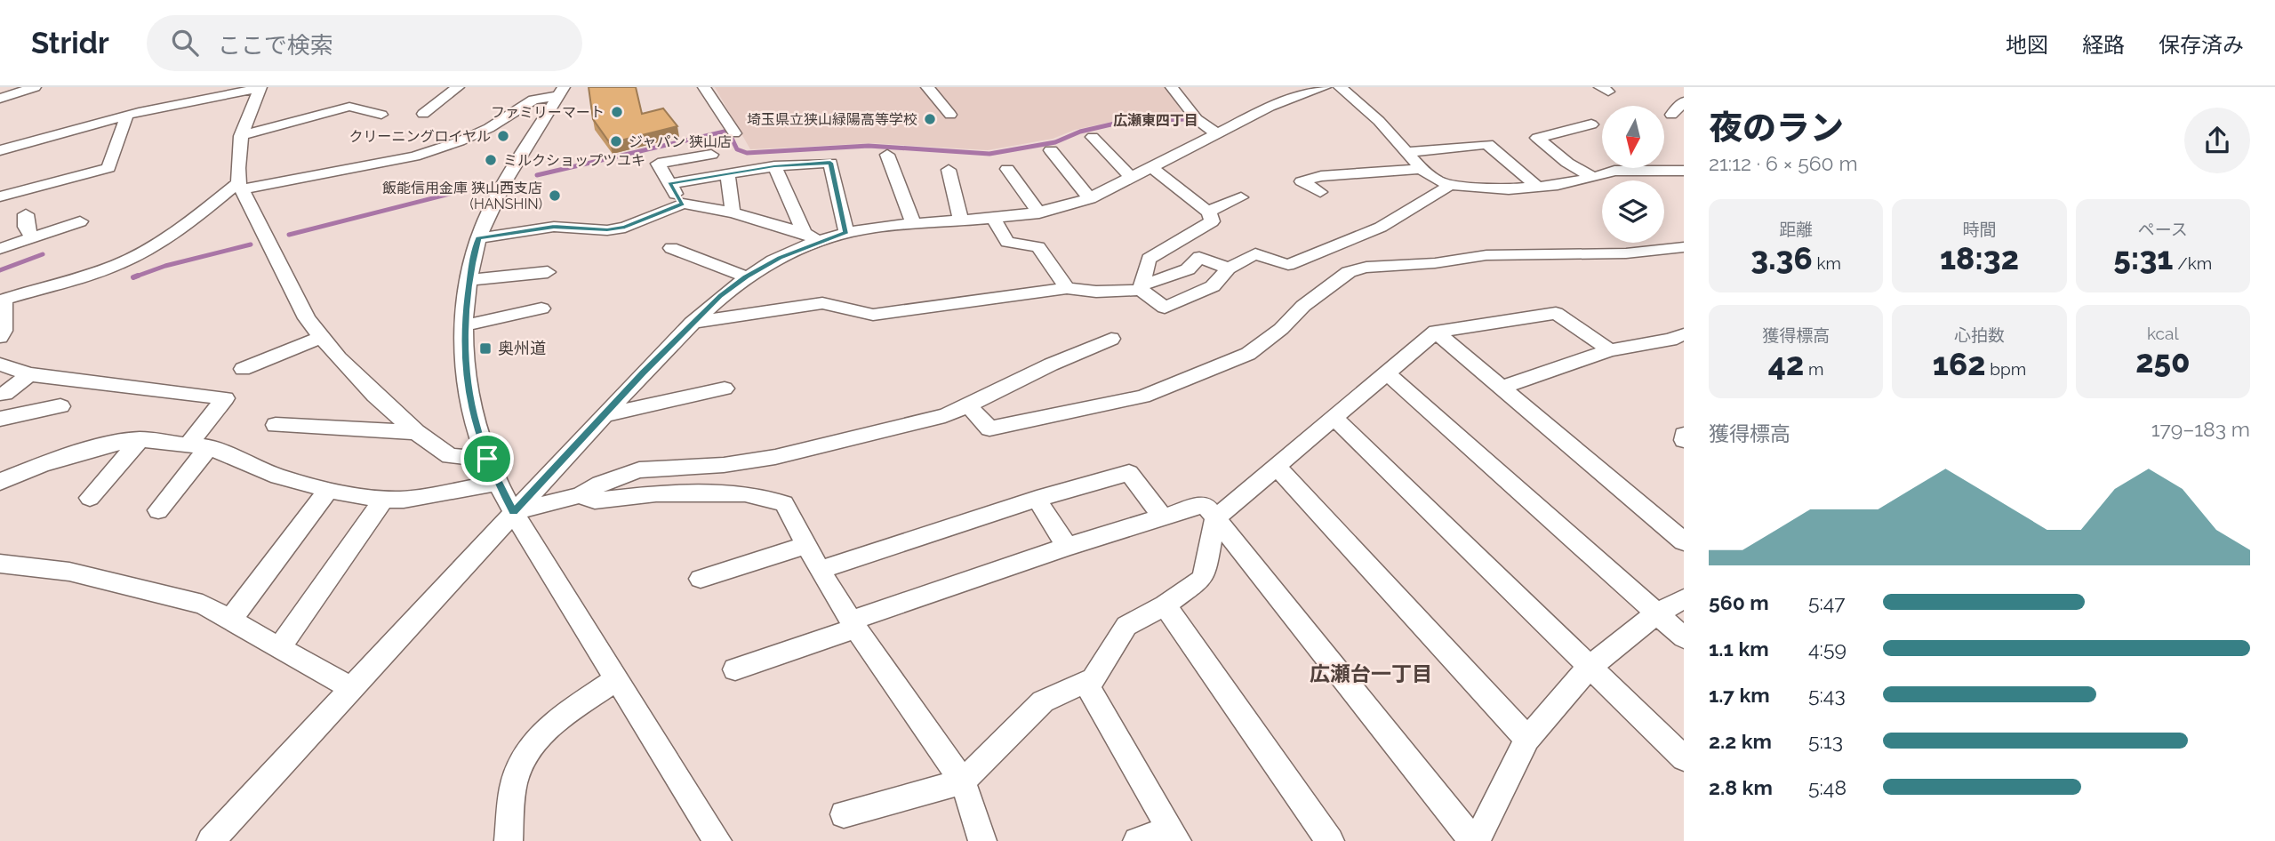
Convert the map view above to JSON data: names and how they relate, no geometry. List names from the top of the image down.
{
  "districts": ["広瀬東四丁目", "広瀬台一丁目"],
  "places": {
    "other": [
      "ファミリーマート",
      "埼玉県立狭山緑陽高等学校",
      "クリーニングロイヤル",
      "ジャパン 狭山店",
      "ミルクショップツユキ",
      "飯能信用金庫 狭山西支店 (HANSHIN)"
    ],
    "transit": ["奥州道"]
  },
  "north": "bottom",
  "page": {
    "header": "Stridr",
    "search": "ここで検索",
    "nav": ["地図", "経路", "保存済み"],
    "heading": ["夜のラン", "21:12 · 6 × 560 m"],
    "stats": [
      ["距離", "3.36 km"],
      ["時間", "18:32"],
      ["ペース", "5:31 /km"],
      ["獲得標高", "42 m"],
      ["心拍数", "162 bpm"],
      ["kcal", "250"]
    ],
    "chart": ["獲得標高", "179–183 m"],
    "list": [
      {
        "name": "560 m",
        "note": "5:47"
      },
      {
        "name": "1.1 km",
        "note": "4:59"
      },
      {
        "name": "1.7 km",
        "note": "5:43"
      },
      {
        "name": "2.2 km",
        "note": "5:13"
      },
      {
        "name": "2.8 km",
        "note": "5:48"
      }
    ]
  }
}
